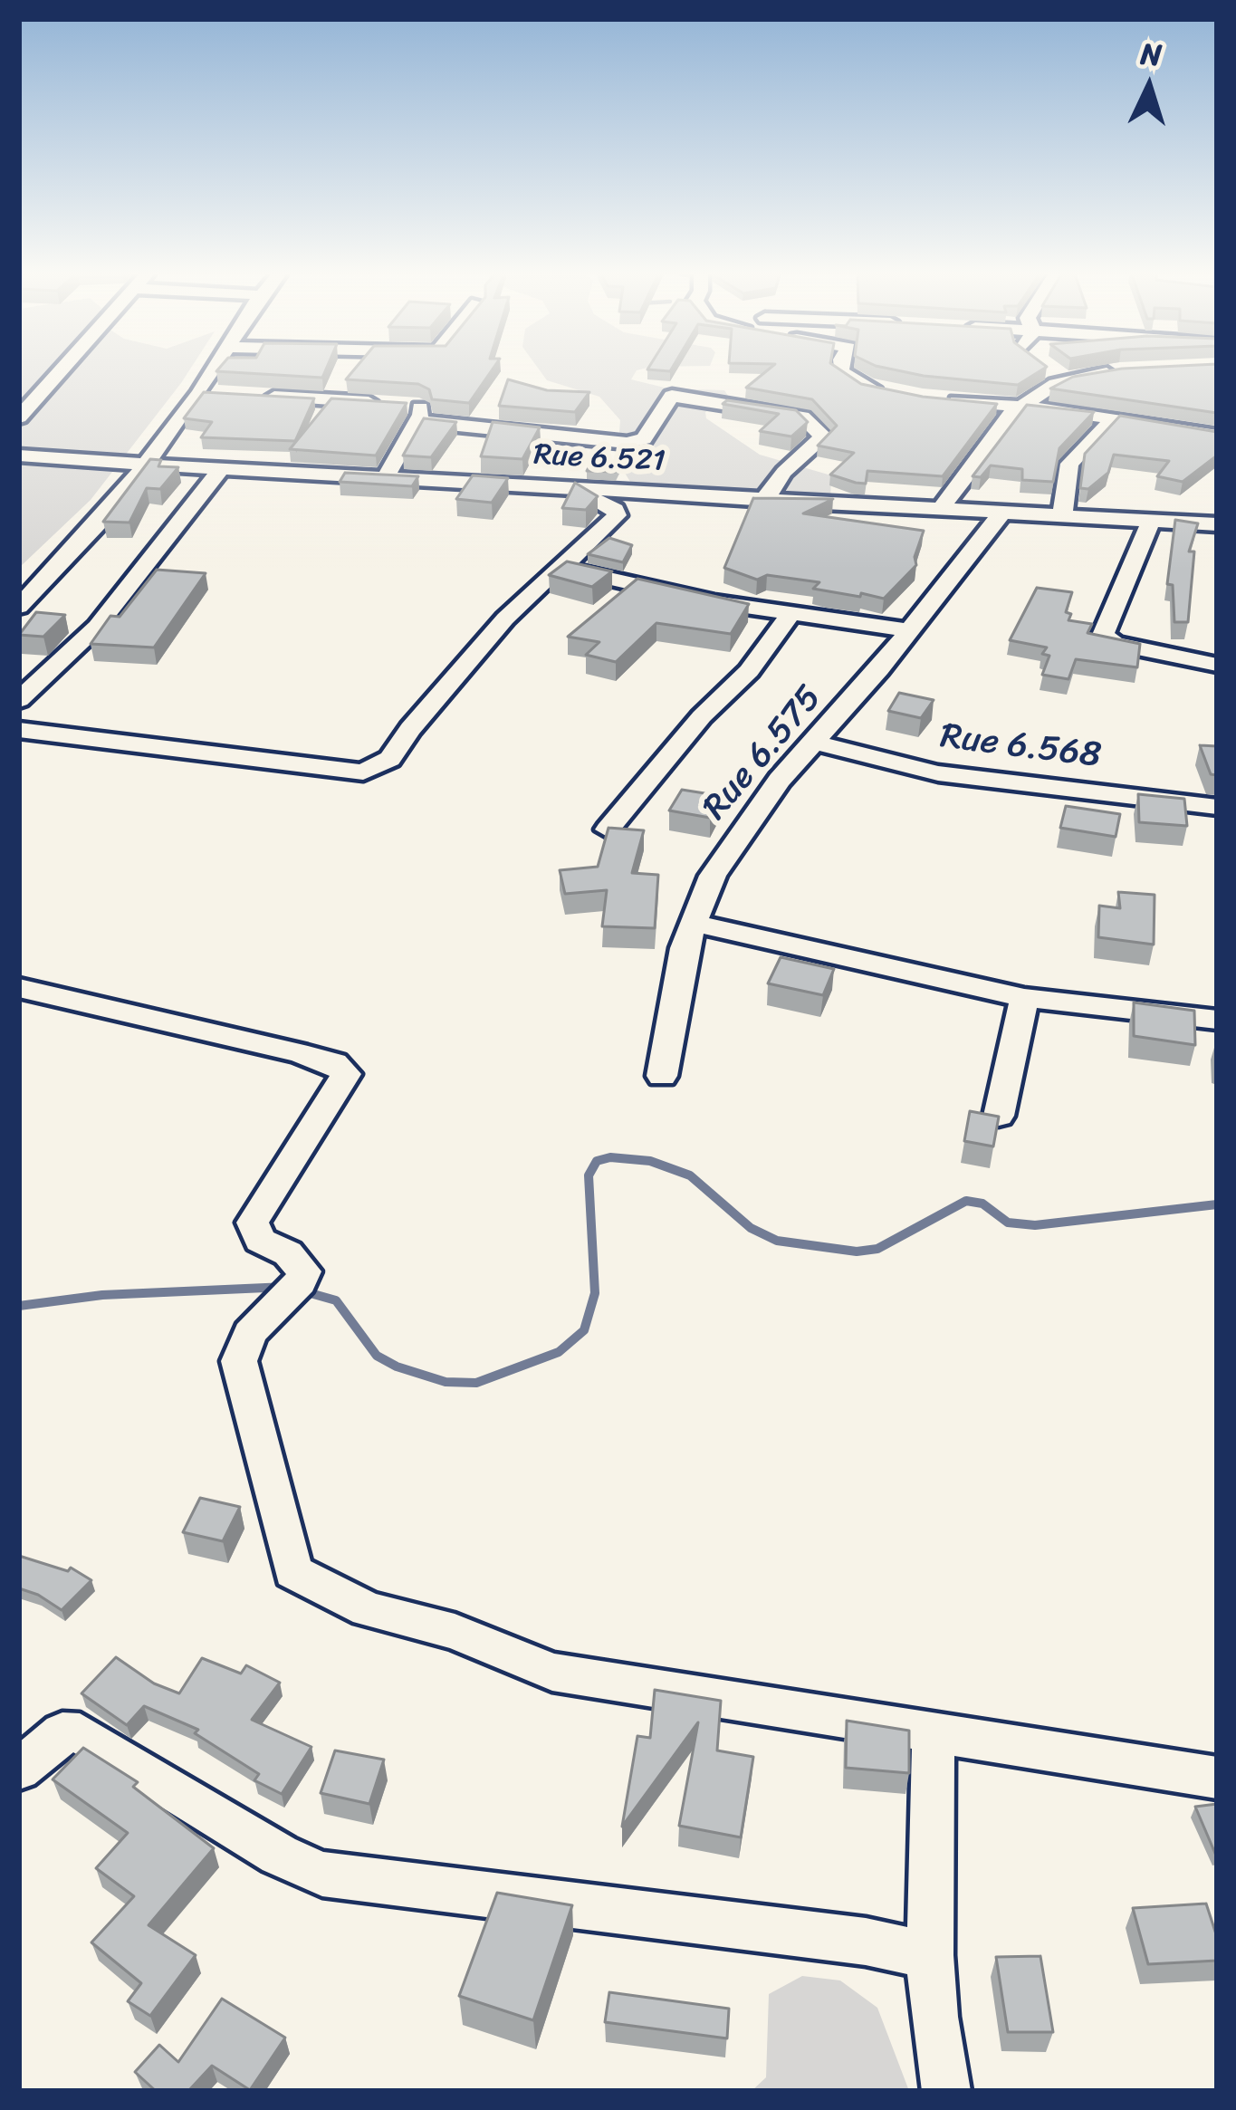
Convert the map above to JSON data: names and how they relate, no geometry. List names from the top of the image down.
{
  "streets": {
    "street": ["Rue 6.521", "Rue 6.568", "Rue 6.575"]
  },
  "crossings": [
    ["Rue 6.521", "Rue 6.575"],
    ["Rue 6.568", "Rue 6.575"]
  ],
  "north": "top"
}
